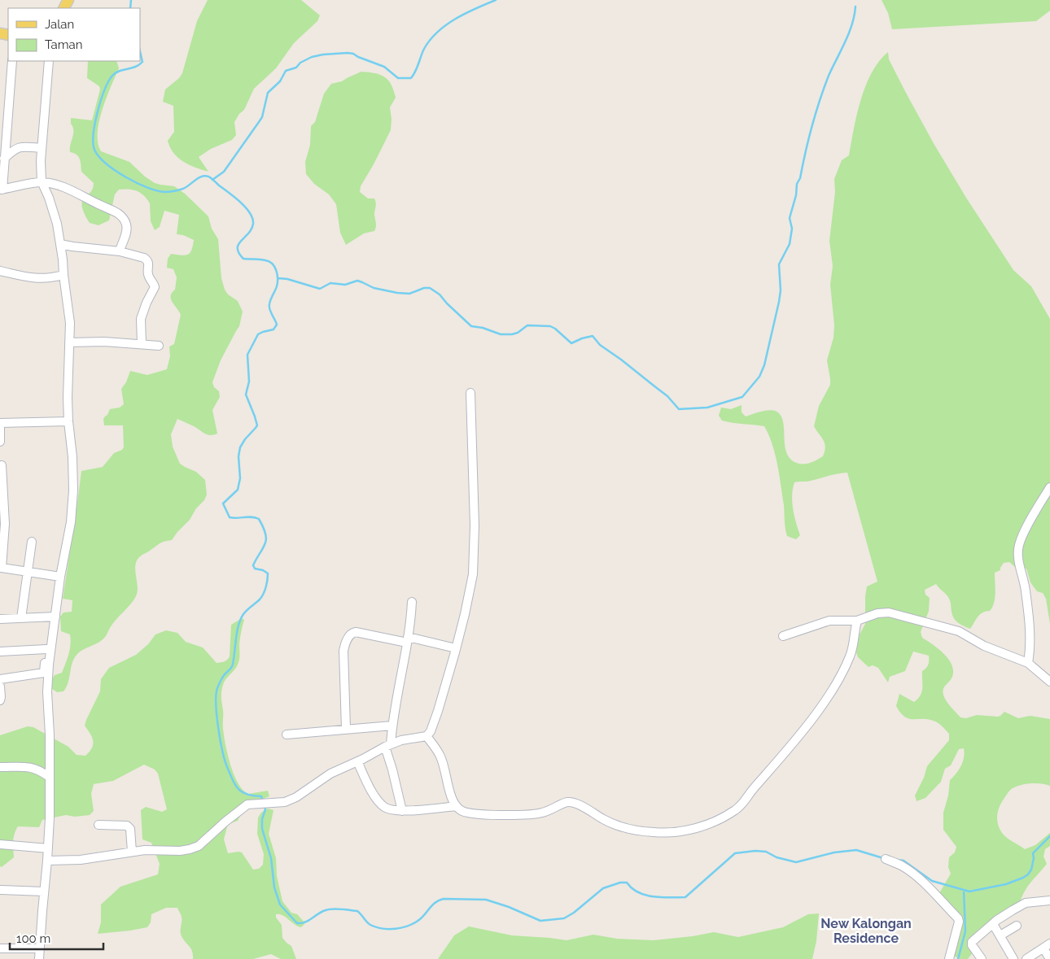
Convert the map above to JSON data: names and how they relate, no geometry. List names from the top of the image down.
{
  "districts": ["New Kalongan Residence"],
  "legend": ["Jalan", "Taman"],
  "scale_bar": "100 m"
}
